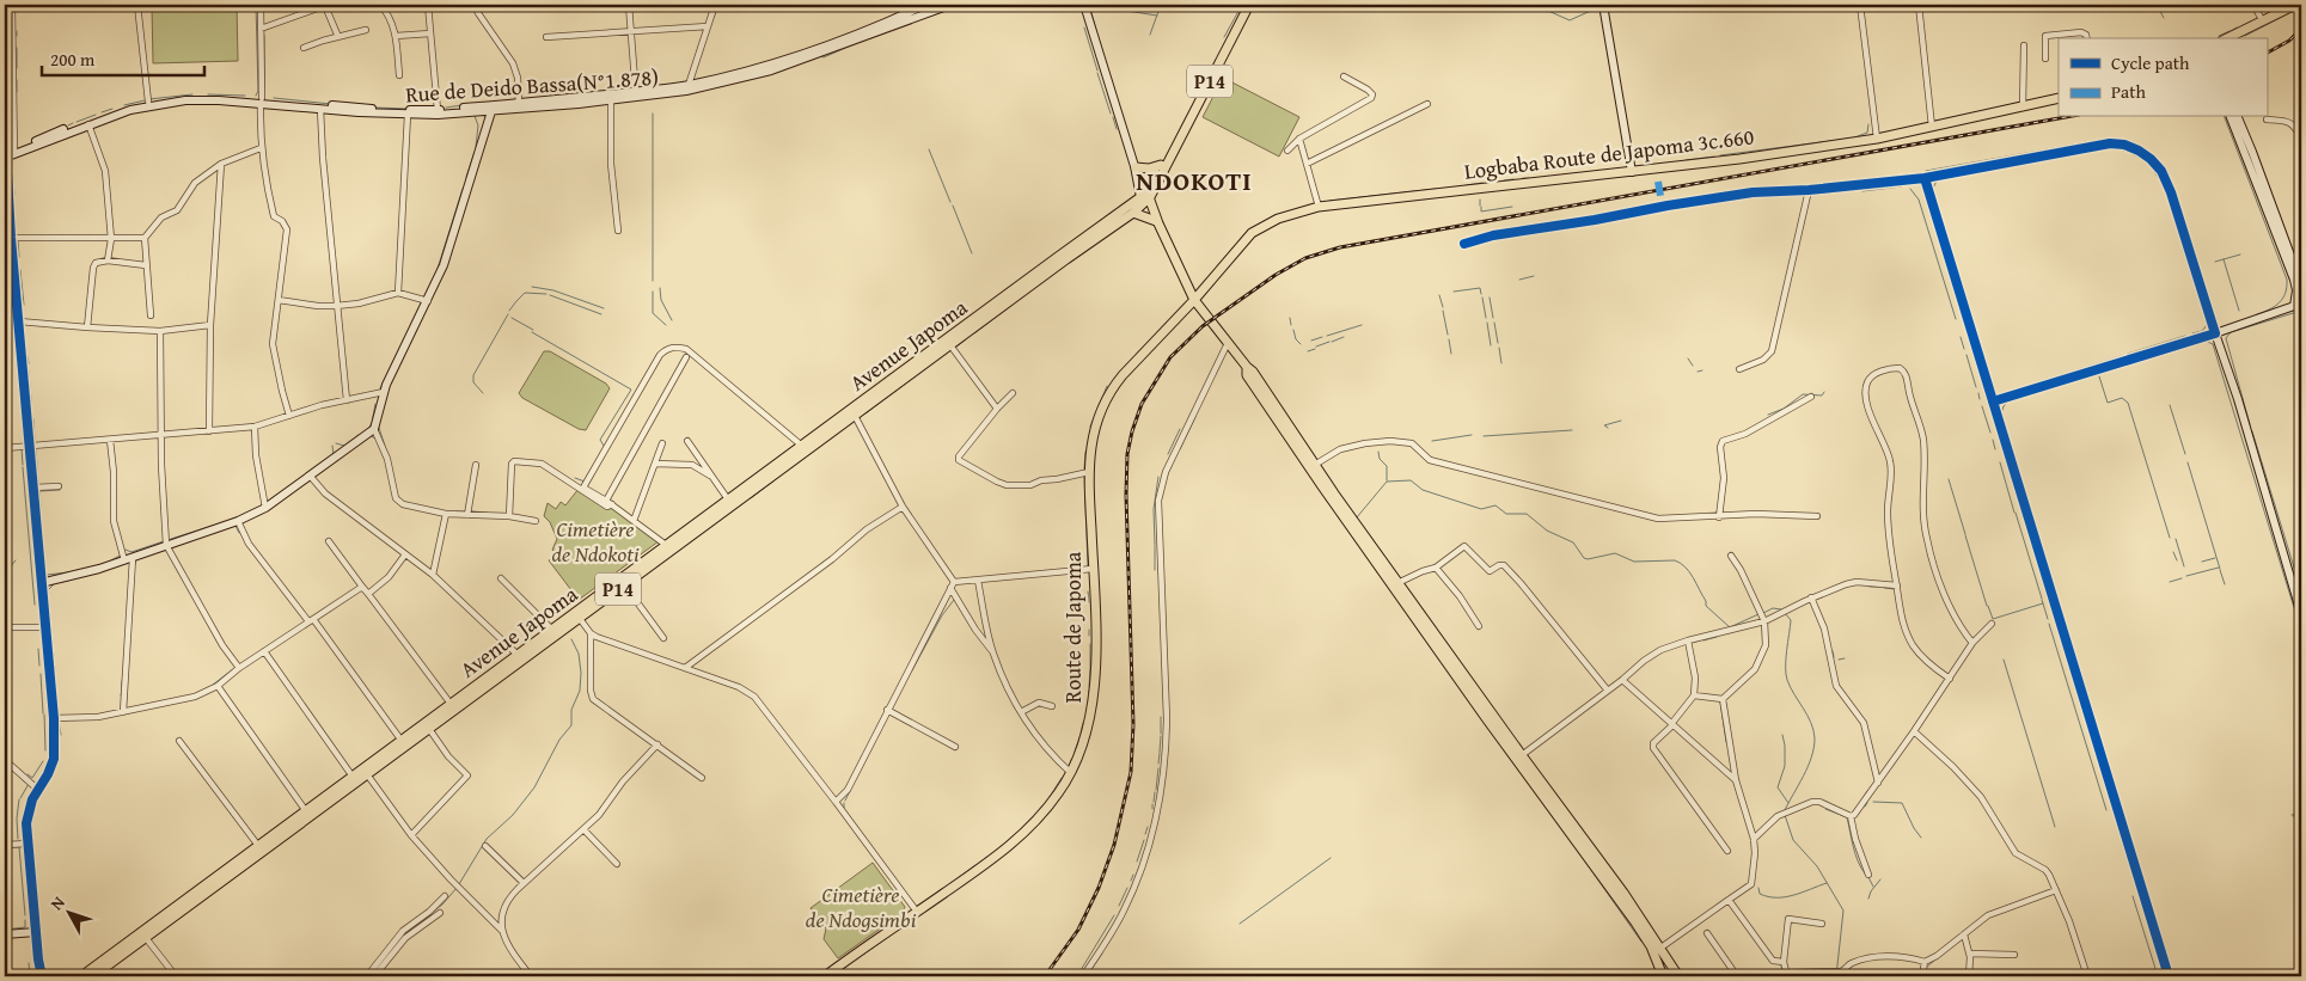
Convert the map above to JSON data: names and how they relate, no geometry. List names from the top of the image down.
{
  "streets": {
    "main road": [
      "P14",
      "Logbaba Route de Japoma 3c.660",
      "Avenue Japoma",
      "Route de Japoma"
    ],
    "street": ["Rue de Deido Bassa(N°1.878)"]
  },
  "crossings": [
    ["Logbaba Route de Japoma 3c.660", "Route de Japoma"]
  ],
  "districts": ["NDOKOTI"],
  "parks": ["Cimetière de Ndokoti", "Cimetière de Ndogsimbi"],
  "legend": ["Cycle path", "Path"],
  "scale_bar": "200 m",
  "north": "top left"
}
